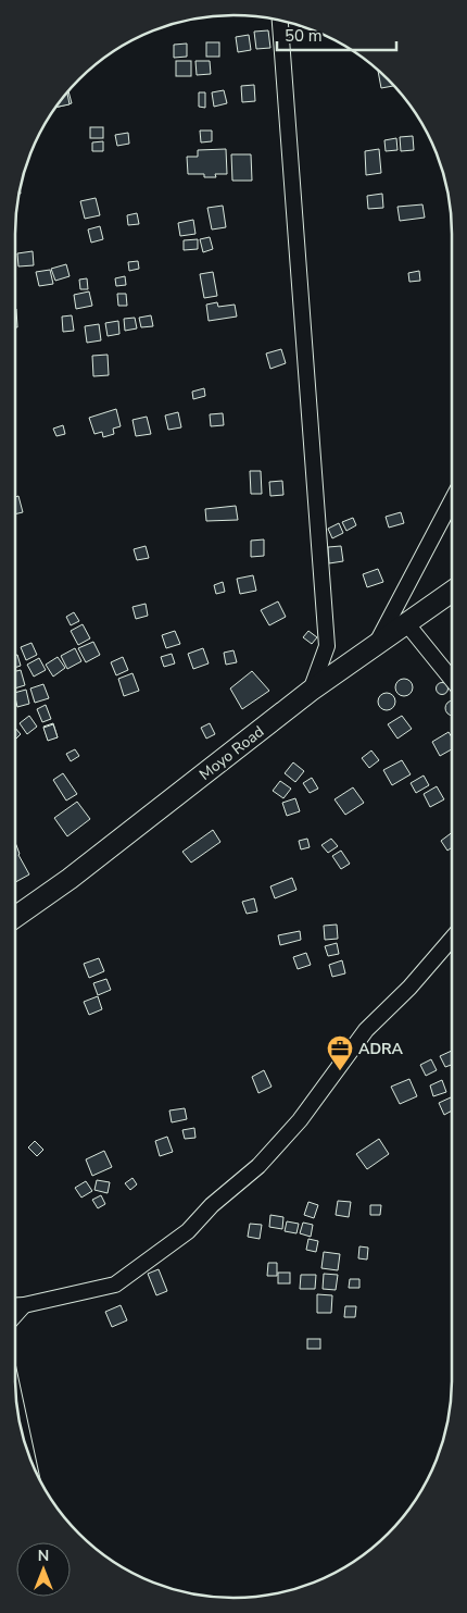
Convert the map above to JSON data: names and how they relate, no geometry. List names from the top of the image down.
{
  "streets": {
    "main road": ["Moyo Road"]
  },
  "places": {
    "office": ["ADRA"]
  },
  "scale_bar": "50 m",
  "north": "top"
}
